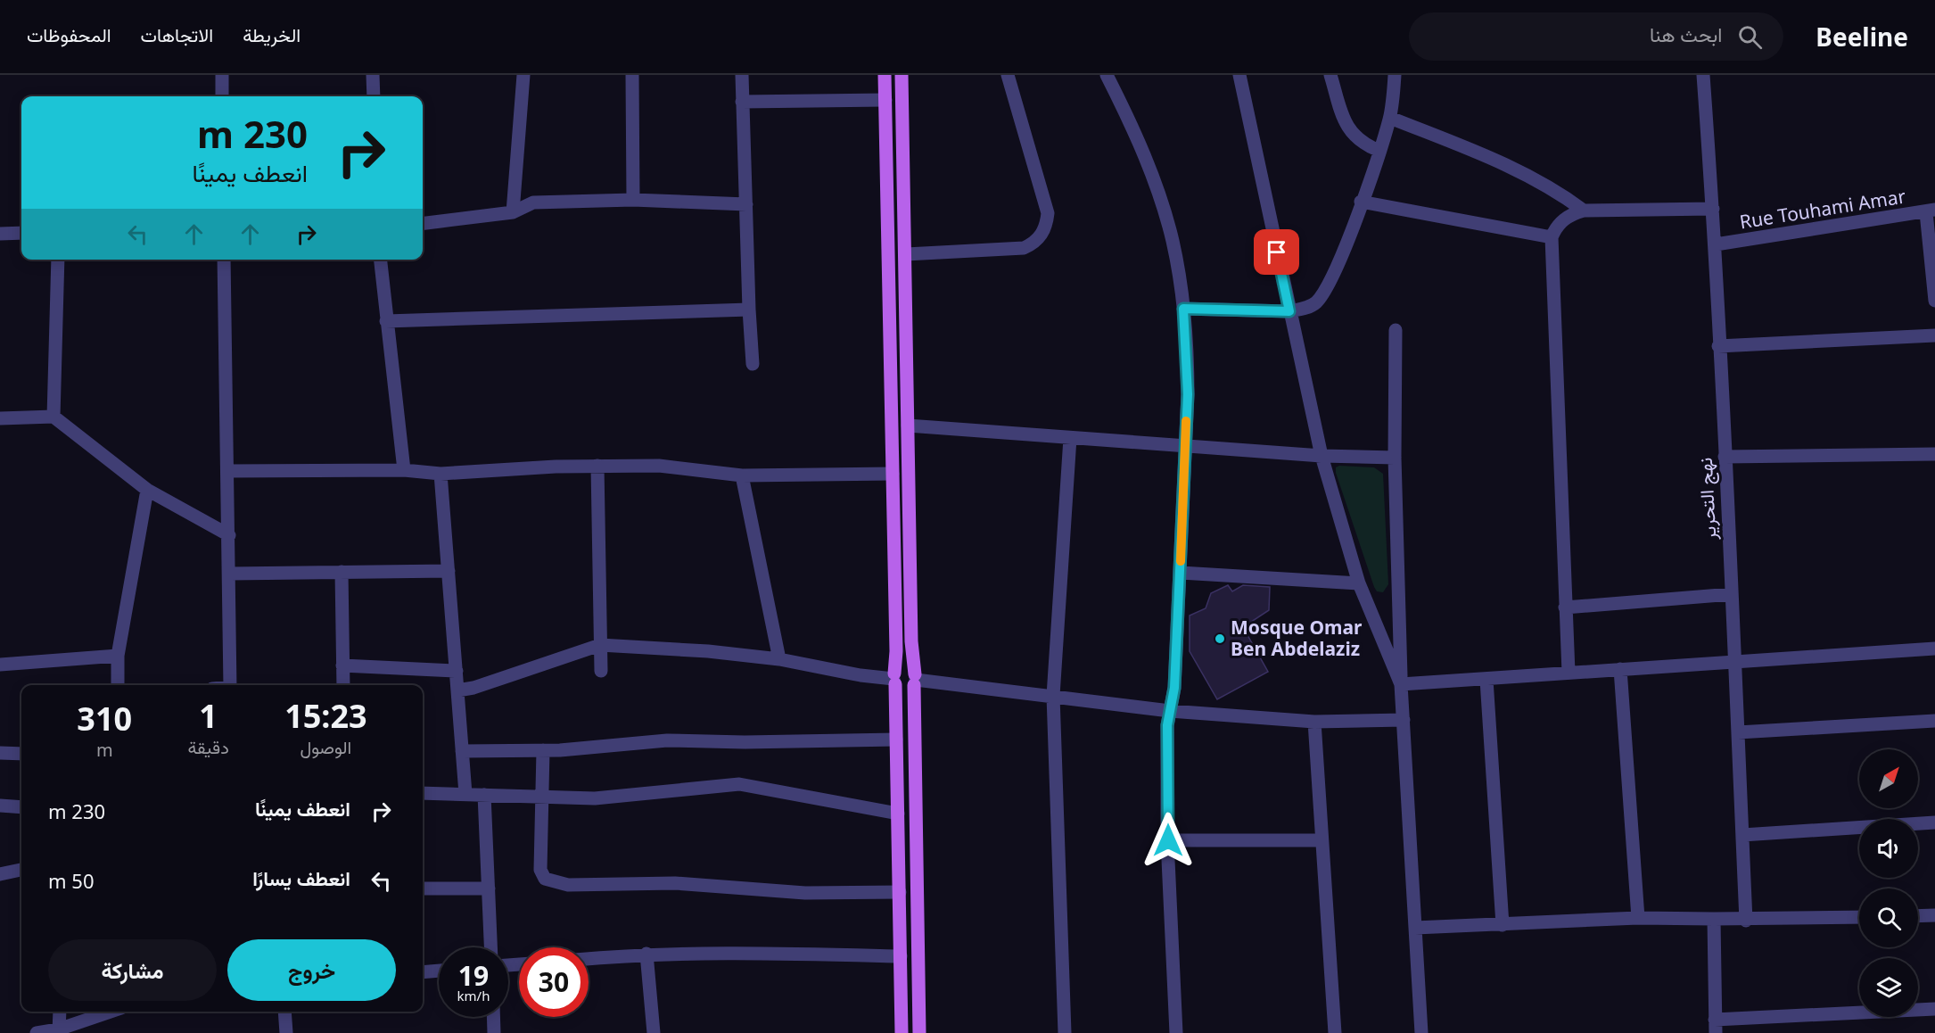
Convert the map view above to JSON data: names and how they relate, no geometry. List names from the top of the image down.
{
  "streets": {
    "street": ["Rue Touhami Amar", "نهج التحرير"]
  },
  "crossings": [
    ["Rue Touhami Amar", "نهج التحرير"]
  ],
  "places": ["Mosque Omar Ben Abdelaziz"],
  "north": "top right",
  "page": {
    "header": "Beeline",
    "search": "ابحث هنا",
    "nav": ["الخريطة", "الاتجاهات", "المحفوظات"],
    "turn": ["230 m", "انعطف يمينًا"],
    "eta": [
      "15:23",
      "الوصول",
      "1",
      "دقيقة",
      "310",
      "m"
    ],
    "list": [
      {
        "name": "انعطف يمينًا",
        "value": "230 m"
      },
      {
        "name": "انعطف يسارًا",
        "value": "50 m"
      }
    ],
    "buttons": ["خروج", "مشاركة"],
    "speed": "19 km/h",
    "limit": "30"
  }
}
